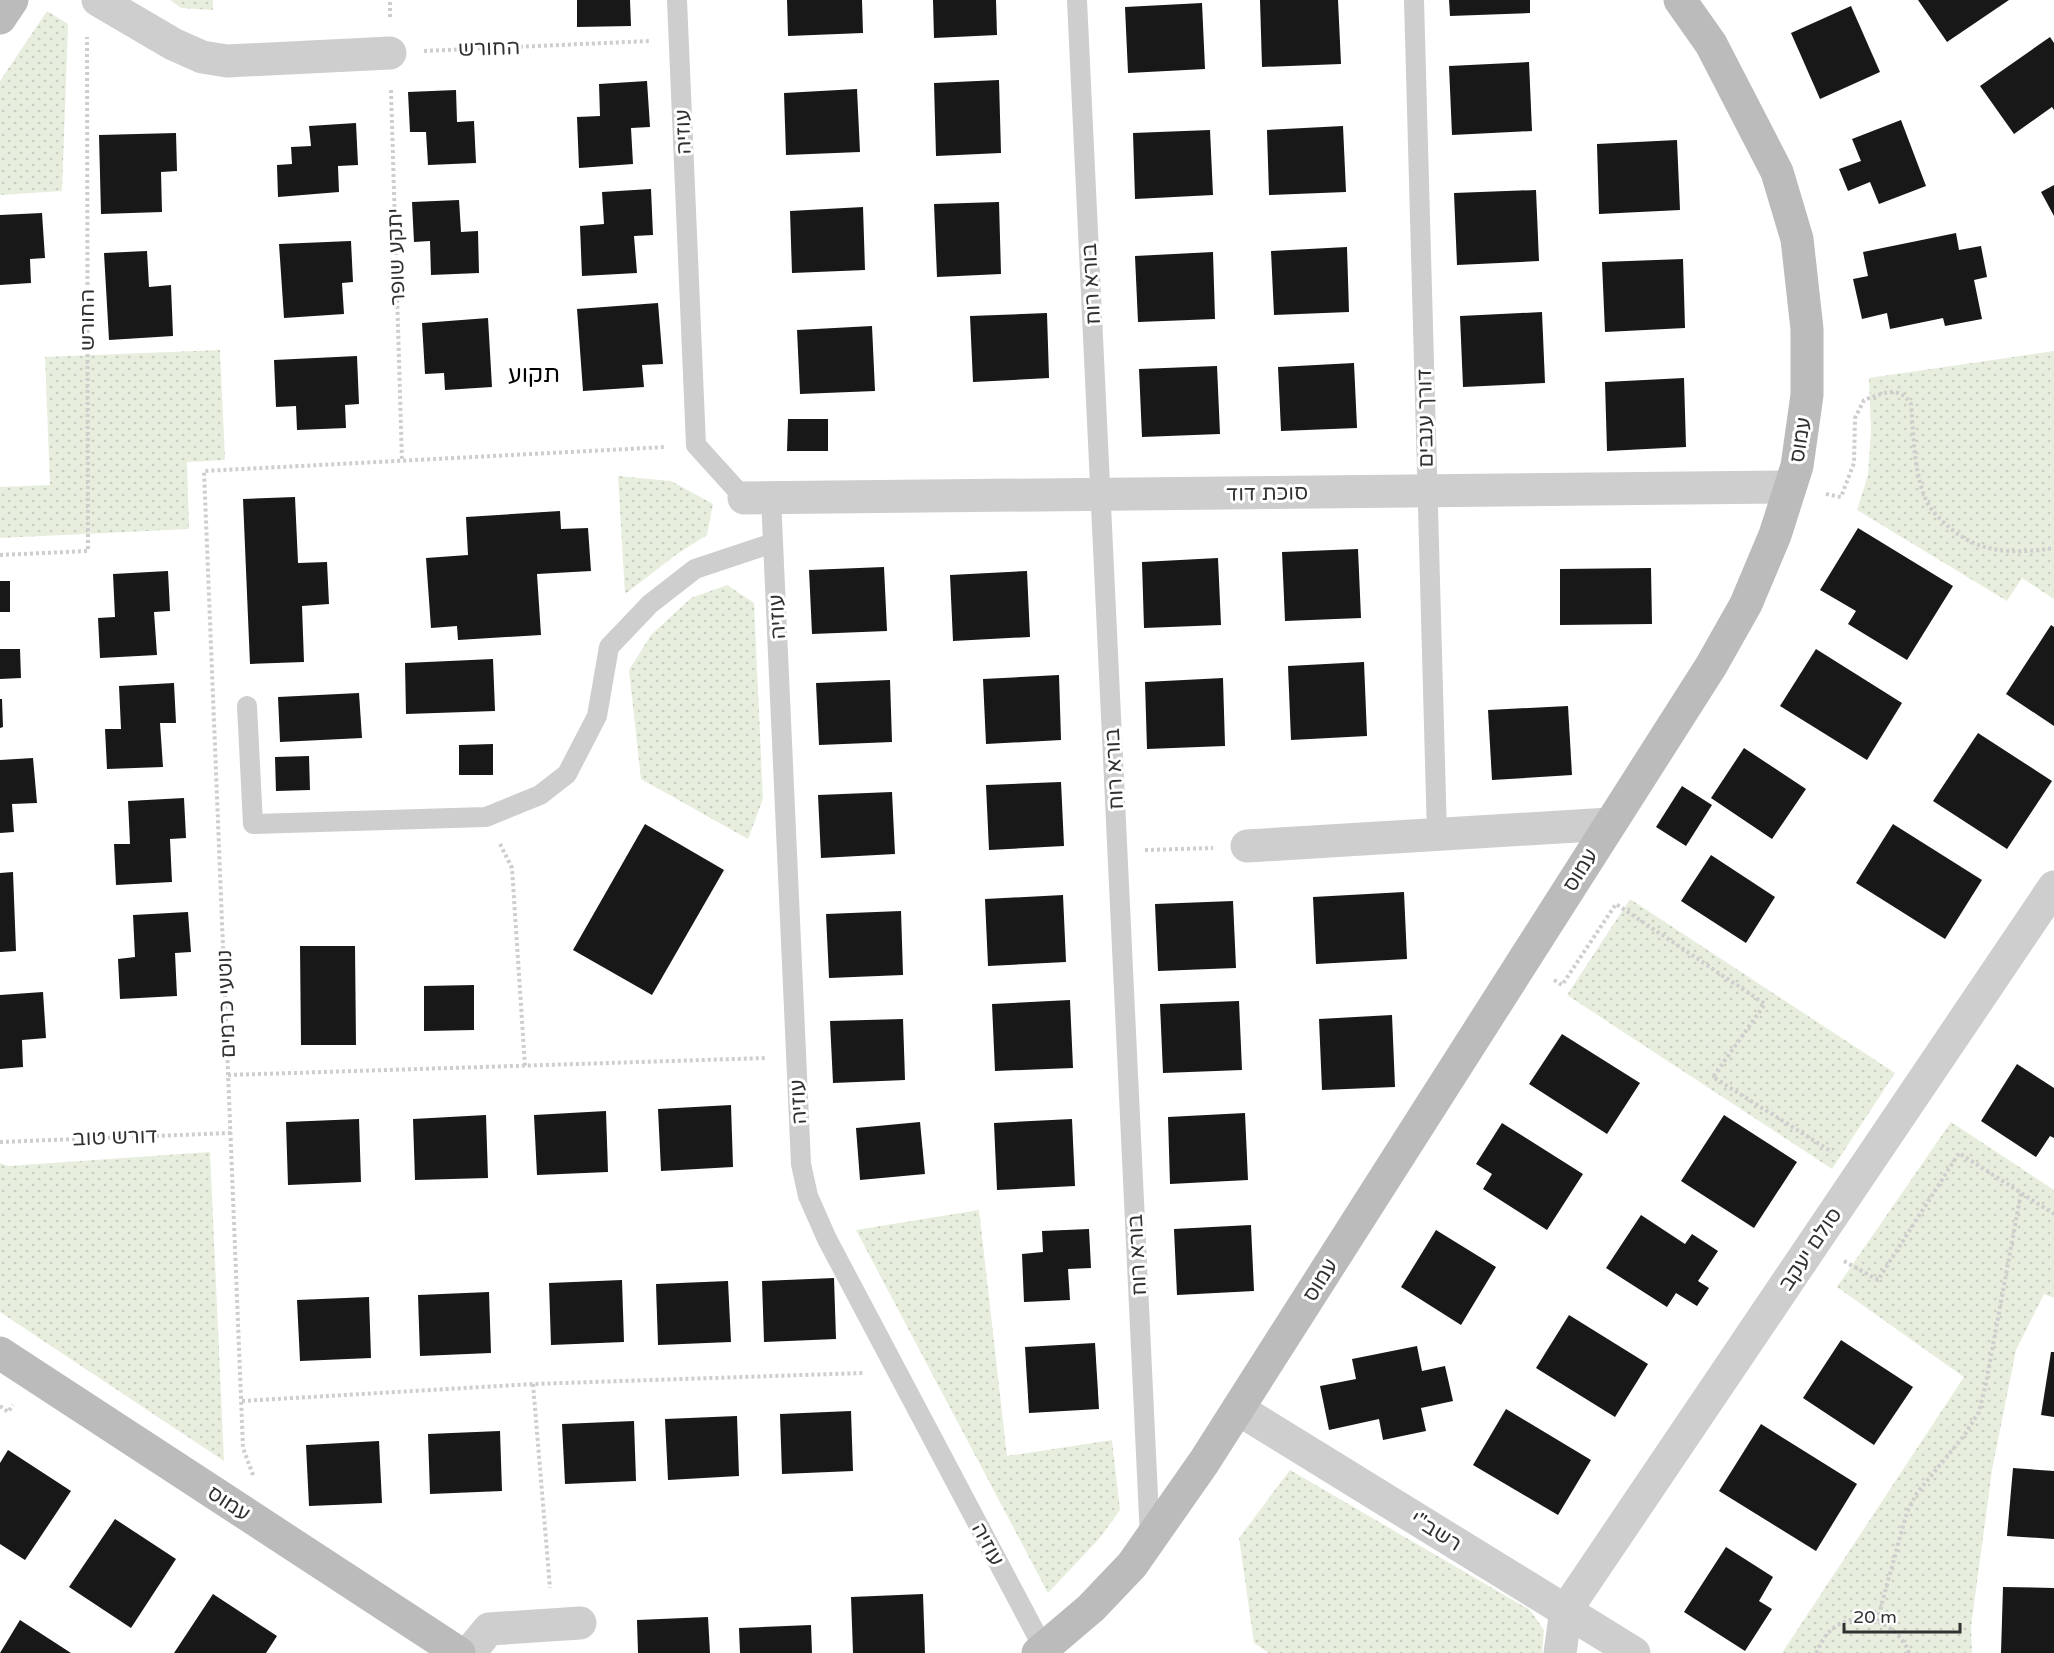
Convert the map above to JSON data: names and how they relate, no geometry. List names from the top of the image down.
{
  "streets": {
    "street": [
      "עמוס",
      "סוכת דוד",
      "סולם יעקב",
      "רשב\"י"
    ],
    "lane": ["עוזיה", "בורא רוח", "דורך ענבים"],
    "path": [
      "החורש",
      "יתקע שופר",
      "נוטעי כרמים",
      "דורש טוב"
    ]
  },
  "crossings": [
    ["החורש", "עוזיה"],
    ["החורש", "יתקע שופר"],
    ["עוזיה", "עמוס"],
    ["עוזיה", "סוכת דוד"],
    ["יתקע שופר", "נוטעי כרמים"],
    ["בורא רוח", "עמוס"],
    ["בורא רוח", "סוכת דוד"],
    ["דורך ענבים", "סוכת דוד"],
    ["עמוס", "סוכת דוד"],
    ["עמוס", "רשב\"י"],
    ["נוטעי כרמים", "דורש טוב"],
    ["סולם יעקב", "רשב\"י"]
  ],
  "districts": ["תקוע"],
  "scale_bar": "20 m"
}
